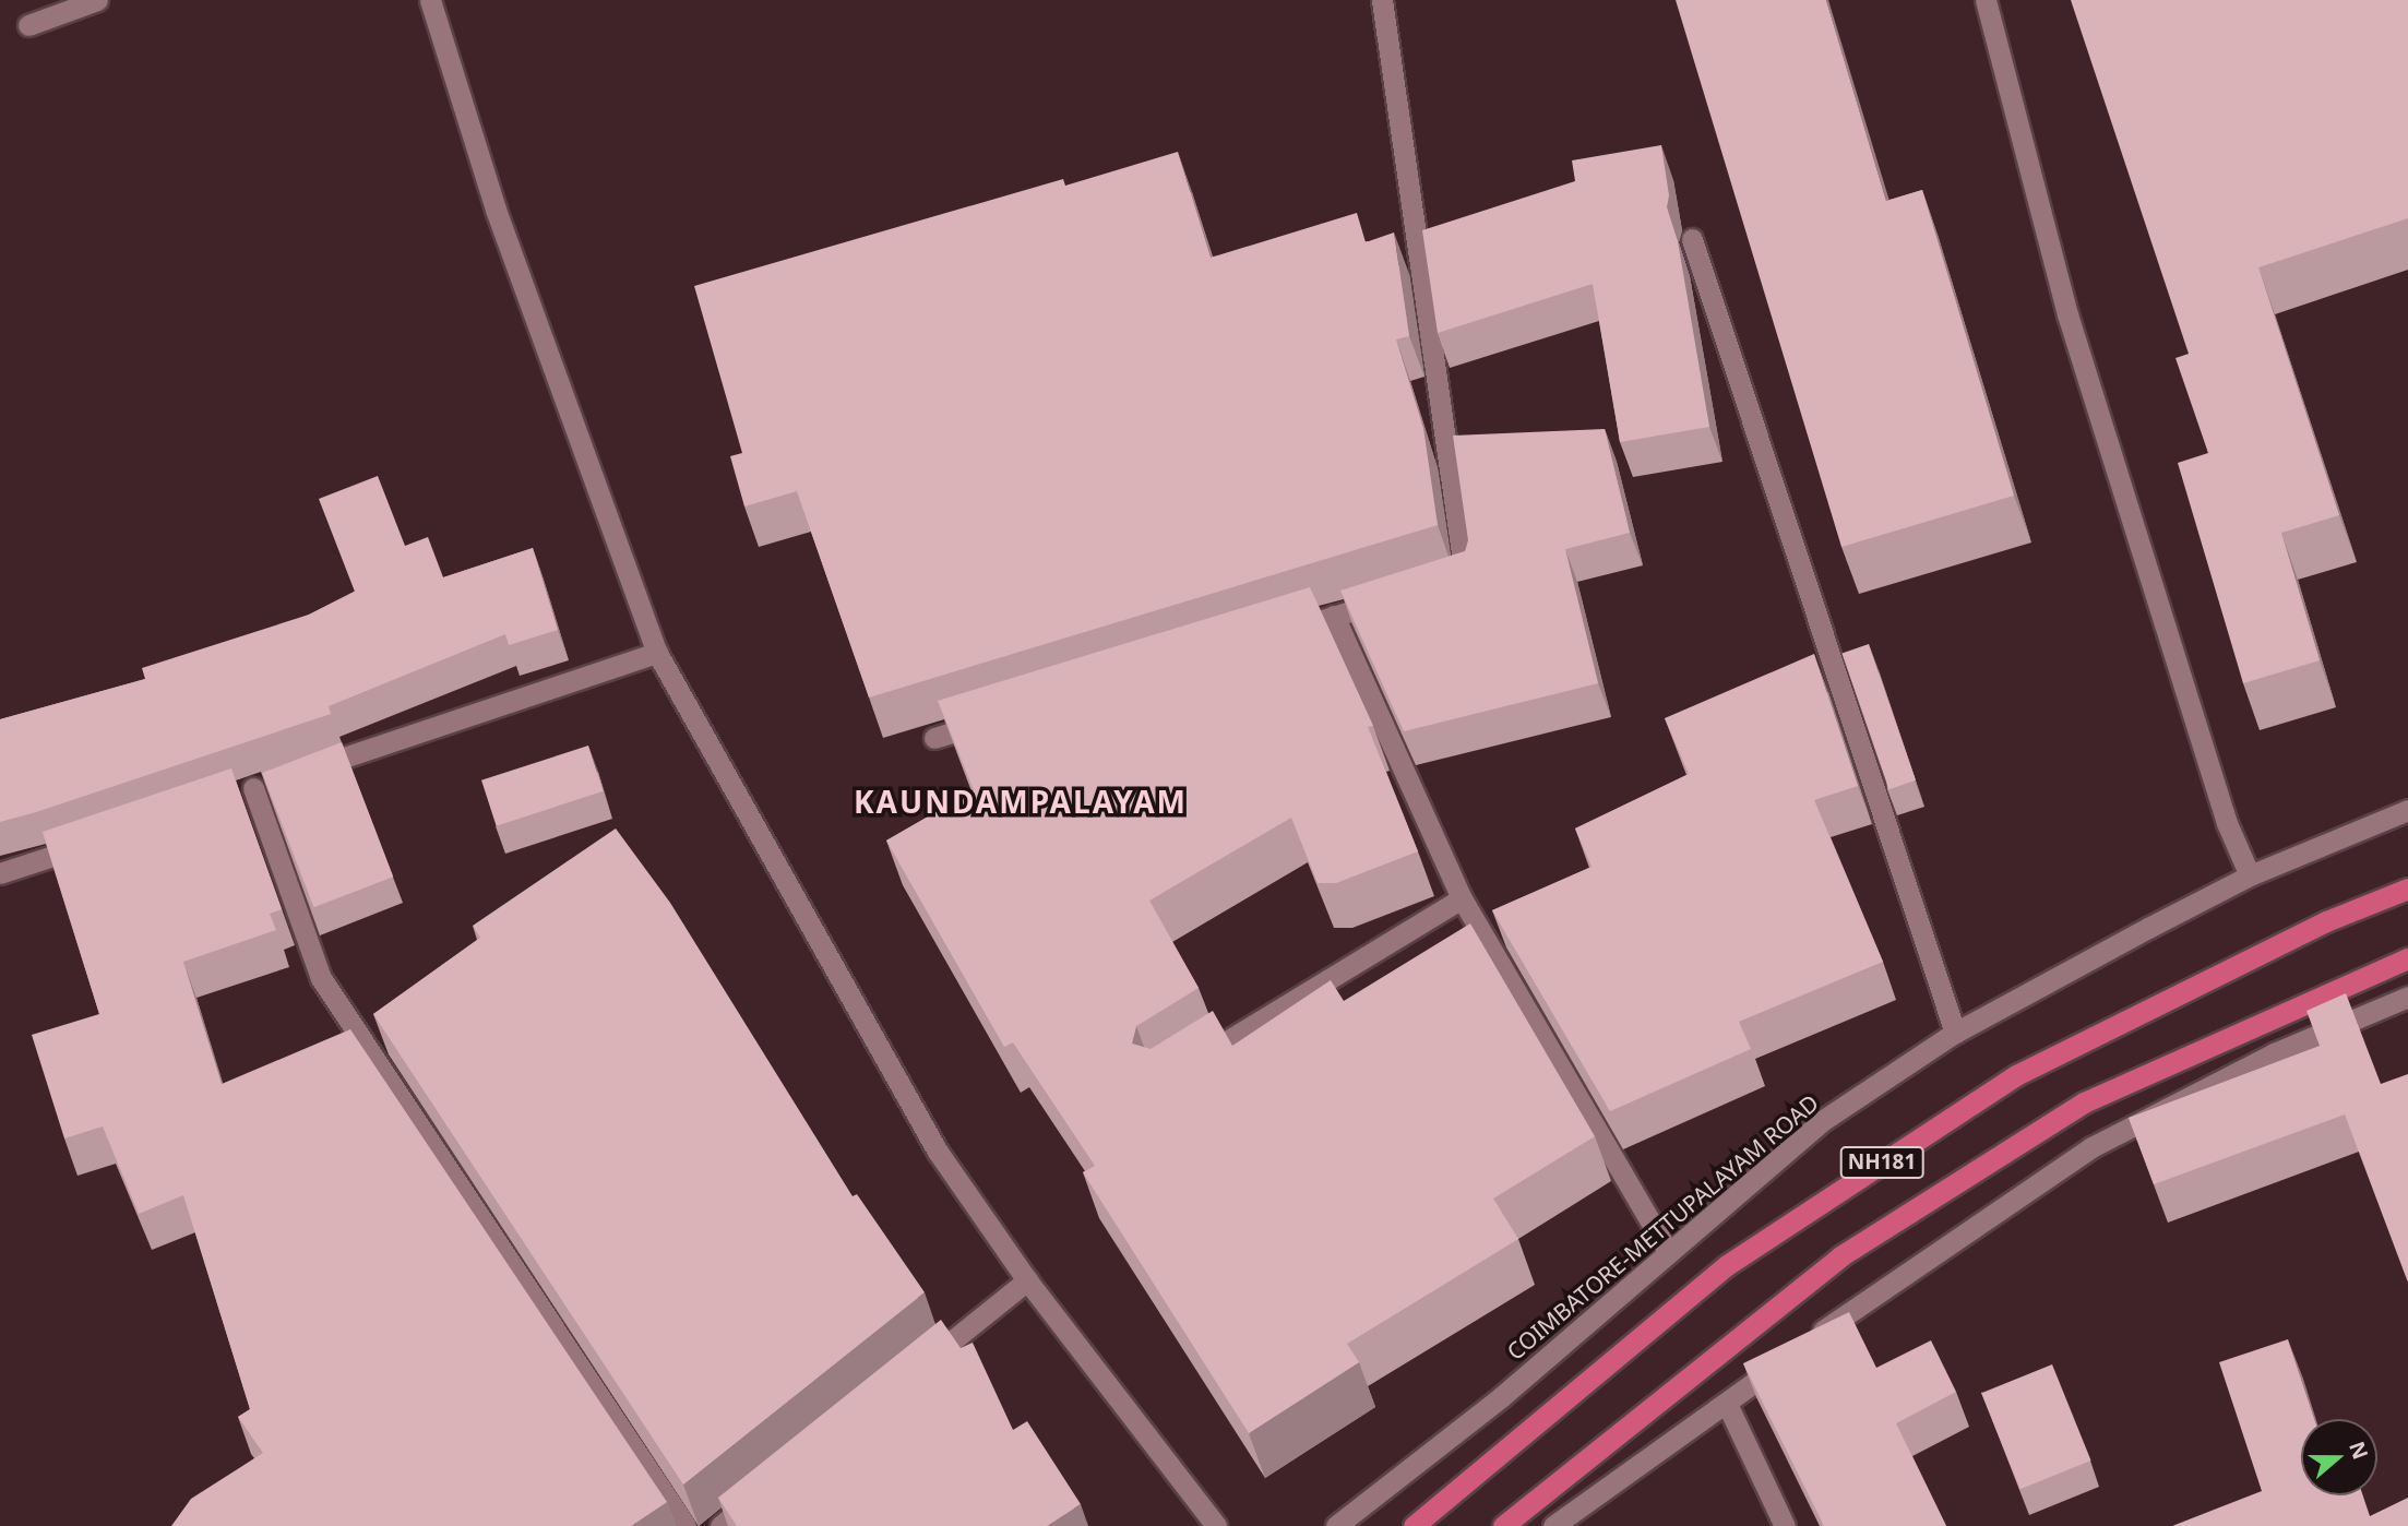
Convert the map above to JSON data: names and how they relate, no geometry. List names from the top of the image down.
{
  "streets": {
    "highway": ["NH181"],
    "street": ["COIMBATORE-METTUPALAYAM ROAD"]
  },
  "districts": ["KAUNDAMPALAYAM"],
  "north": "right"
}
